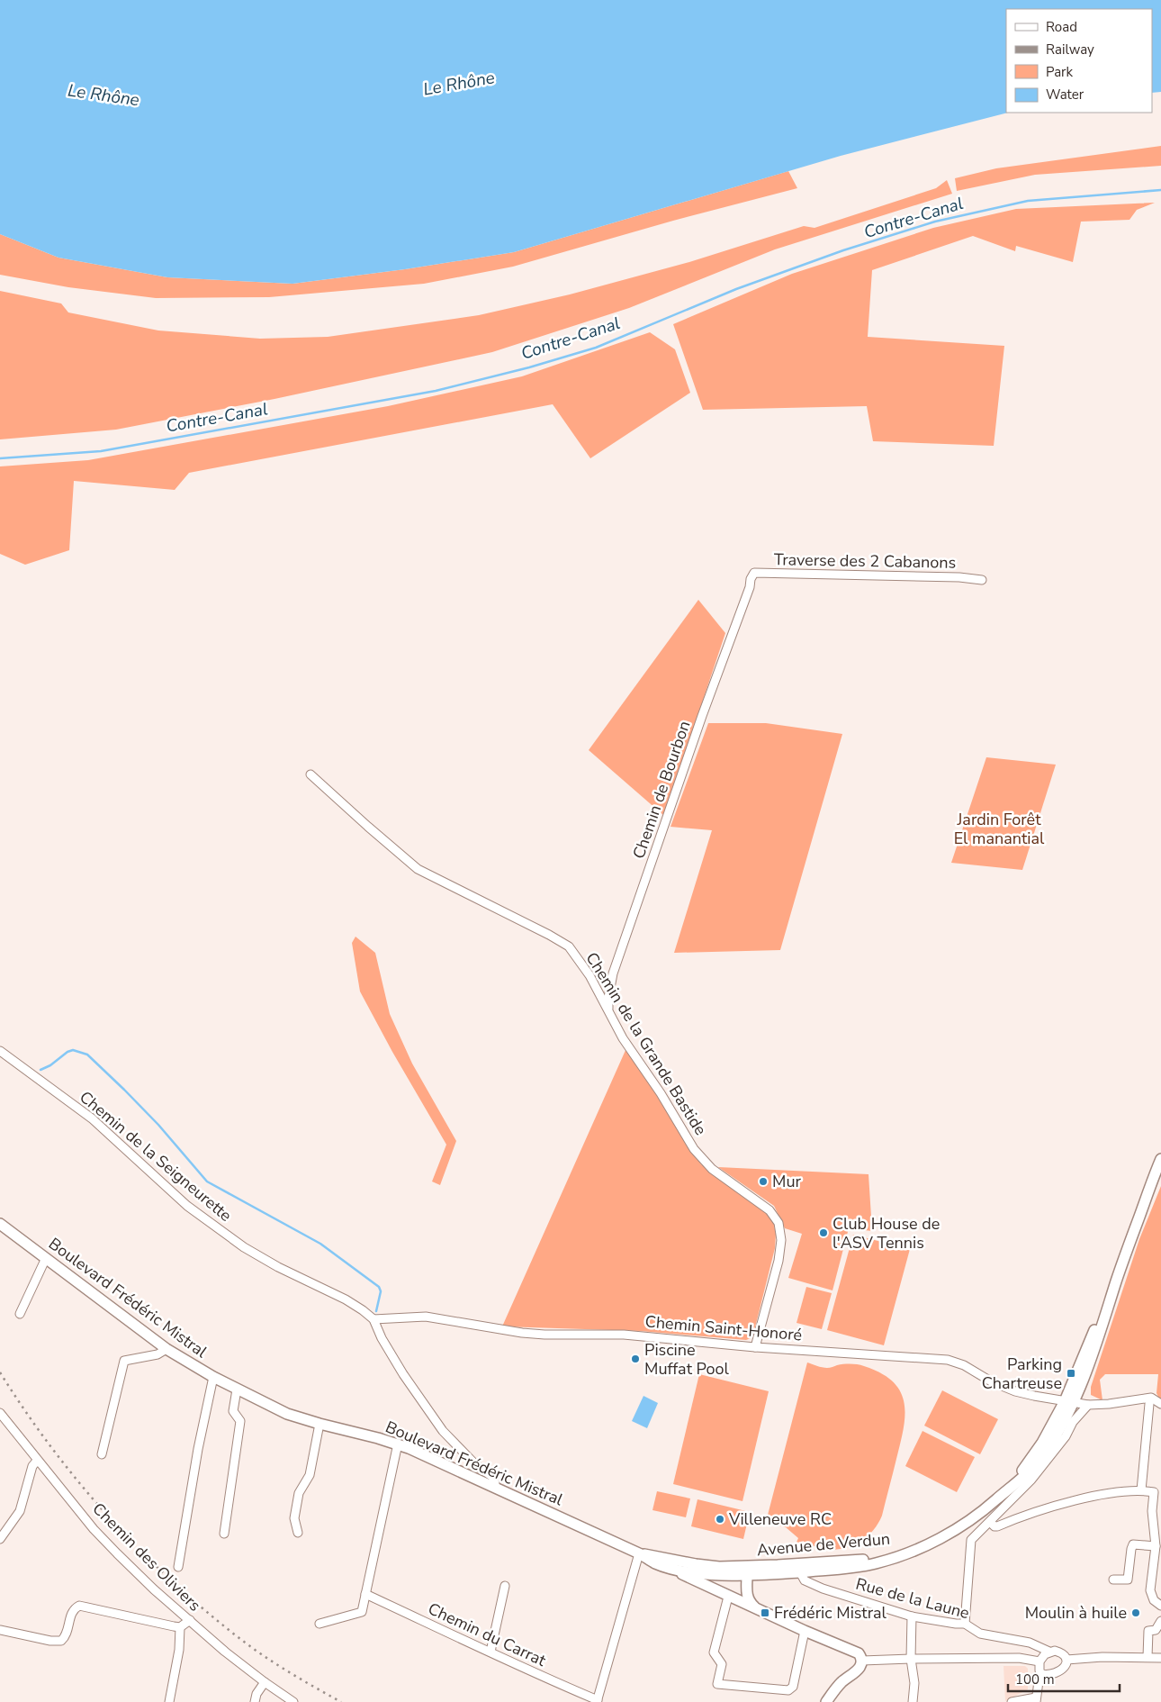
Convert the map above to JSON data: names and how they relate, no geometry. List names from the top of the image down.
{
  "streets": {
    "main road": ["Boulevard Frédéric Mistral", "Avenue de Verdun"],
    "street": [
      "Traverse des 2 Cabanons",
      "Chemin de Bourbon",
      "Chemin de la Grande Bastide",
      "Chemin de la Seigneurette",
      "Chemin Saint-Honoré",
      "Chemin des Oliviers",
      "Rue de la Laune",
      "Chemin du Carrat"
    ]
  },
  "crossings": [
    ["Traverse des 2 Cabanons", "Chemin de Bourbon"],
    ["Chemin de Bourbon", "Chemin de la Grande Bastide"],
    ["Chemin de la Grande Bastide", "Chemin Saint-Honoré"],
    ["Chemin de la Seigneurette", "Boulevard Frédéric Mistral"],
    ["Chemin de la Seigneurette", "Chemin Saint-Honoré"],
    ["Boulevard Frédéric Mistral", "Avenue de Verdun"],
    ["Boulevard Frédéric Mistral", "Chemin du Carrat"],
    ["Chemin Saint-Honoré", "Avenue de Verdun"],
    ["Avenue de Verdun", "Rue de la Laune"]
  ],
  "water": ["Le Rhône", "Contre-Canal"],
  "parks": ["Jardin Forêt El manantial"],
  "places": {
    "other": [
      "Mur",
      "Club House de l'ASV Tennis",
      "Piscine Muffat Pool",
      "Villeneuve RC",
      "Moulin à huile"
    ],
    "transit": ["Parking Chartreuse", "Frédéric Mistral"]
  },
  "legend": [
    "Road",
    "Railway",
    "Park",
    "Water"
  ],
  "scale_bar": "100 m"
}
